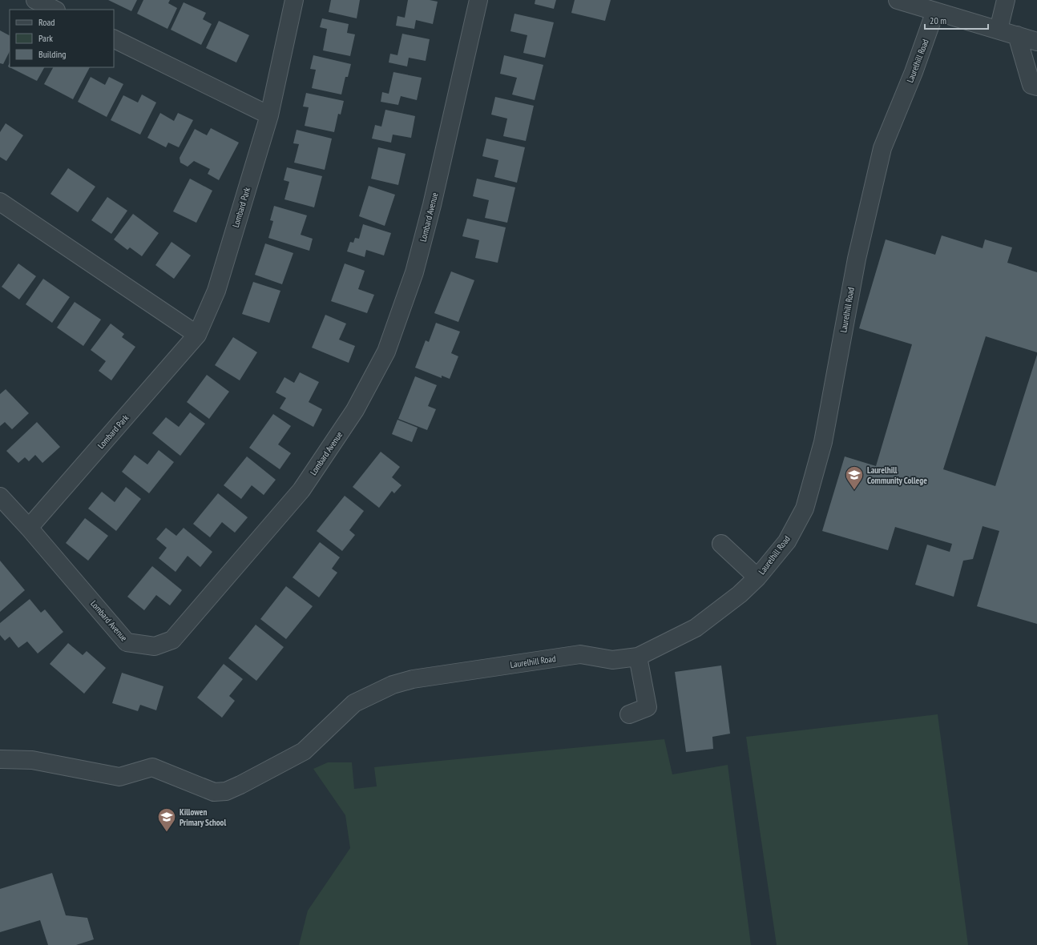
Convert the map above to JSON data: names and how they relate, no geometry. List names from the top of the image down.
{
  "streets": {
    "street": ["Laurelhill Road", "Lombard Park", "Lombard Avenue"]
  },
  "crossings": [
    ["Lombard Park", "Lombard Avenue"]
  ],
  "places": {
    "school or university": ["Laurelhill Community College", "Killowen Primary School"]
  },
  "legend": ["Road", "Park", "Building"],
  "scale_bar": "20 m"
}
